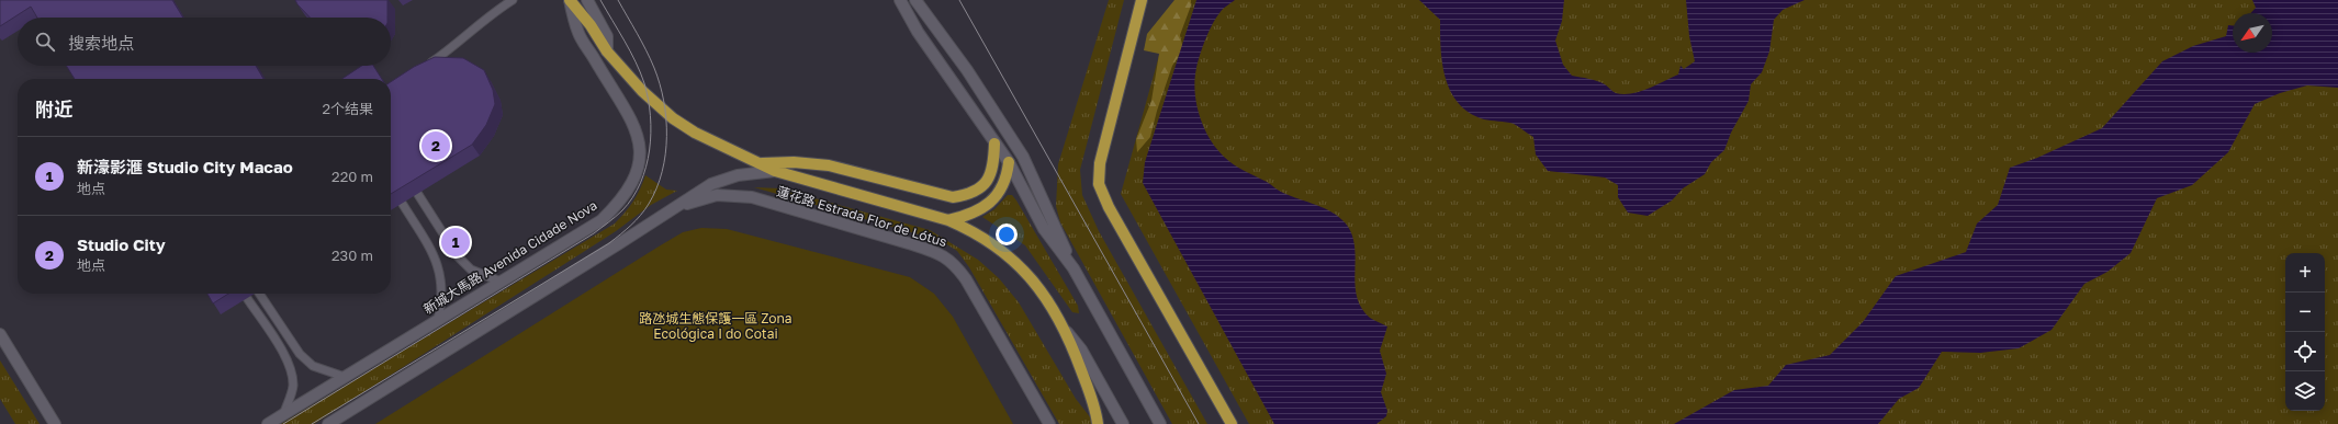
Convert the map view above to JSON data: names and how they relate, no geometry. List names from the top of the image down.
{
  "streets": {
    "main road": ["蓮花路 Estrada Flor de Lótus", "新城大馬路 Avenida Cidade Nova"]
  },
  "parks": ["路氹城生態保護一區 Zona Ecológica I do Cotai"],
  "north": "bottom left",
  "page": {
    "search": "搜索地点",
    "heading": ["附近", "2个结果"],
    "pins": ["2", "1"],
    "list": [
      {
        "mark": "1",
        "name": "新濠影滙 Studio City Macao",
        "note": "地点",
        "value": "220 m"
      },
      {
        "mark": "2",
        "name": "Studio City",
        "note": "地点",
        "value": "230 m"
      }
    ],
    "map_buttons": ["+", "−"]
  }
}
